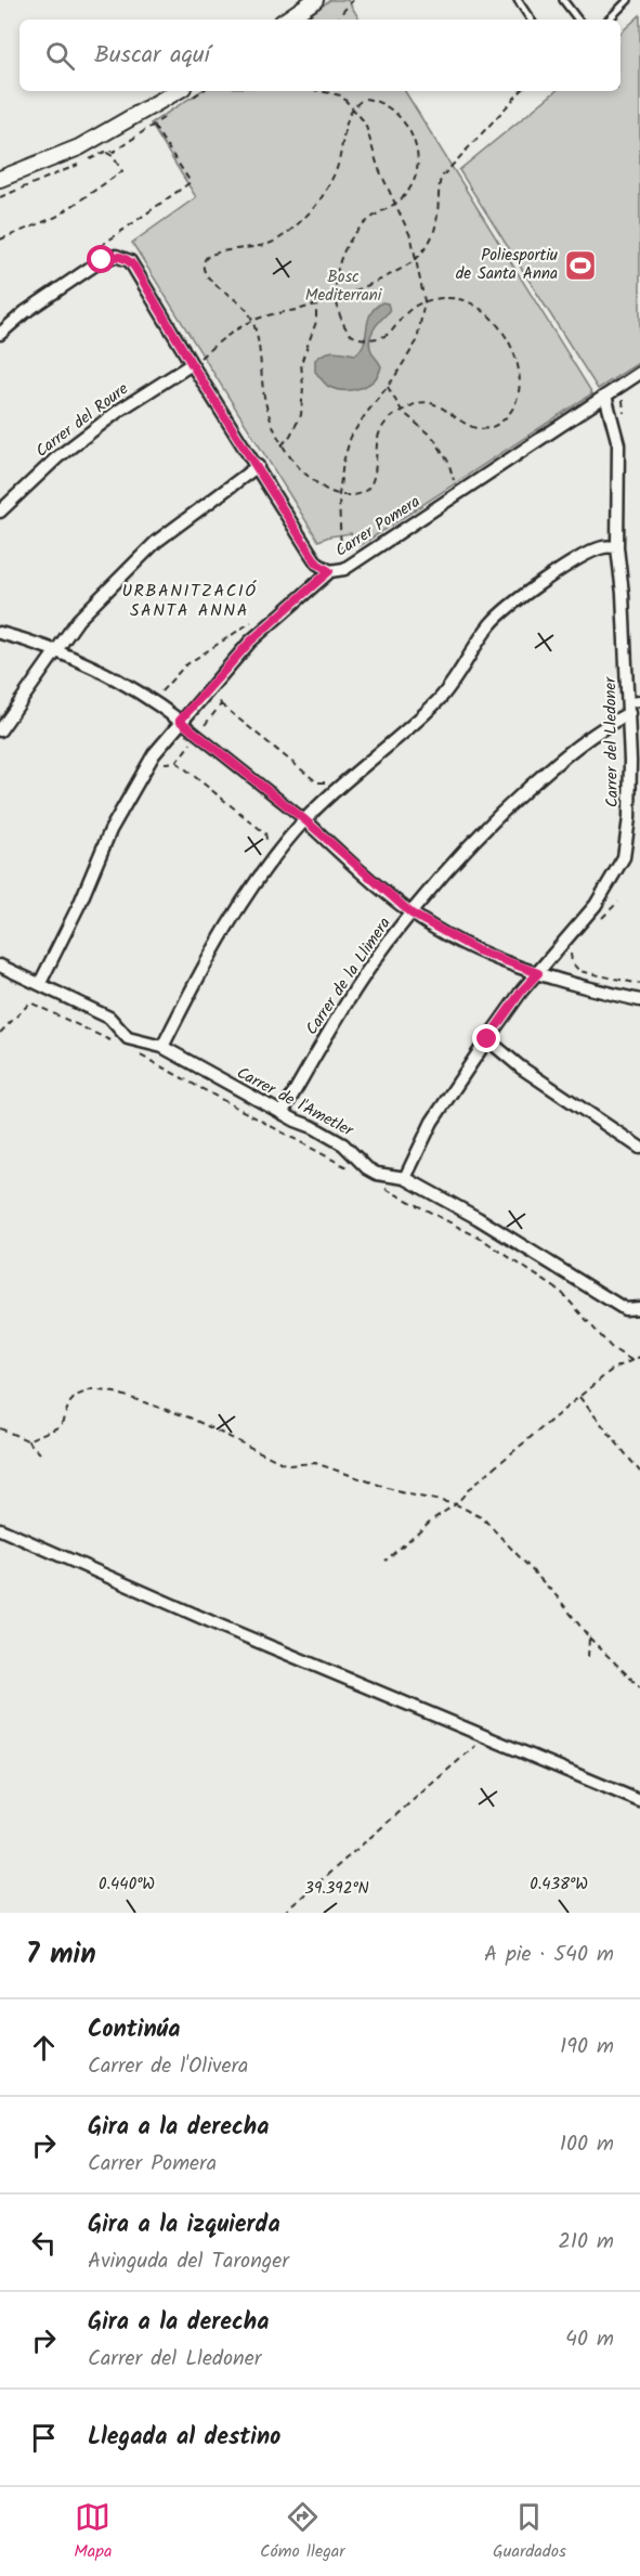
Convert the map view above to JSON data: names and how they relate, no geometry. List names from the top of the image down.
{
  "streets": {
    "street": [
      "Carrer del Roure",
      "Carrer Pomera",
      "Carrer del Lledoner",
      "Carrer de la Llimera",
      "Carrer de l'Ametler"
    ]
  },
  "crossings": [
    ["Carrer Pomera", "Carrer del Lledoner"],
    ["Carrer Pomera", "Carrer de l'Ametler"],
    ["Carrer del Lledoner", "Carrer de la Llimera"],
    ["Carrer del Lledoner", "Carrer de l'Ametler"],
    ["Carrer de la Llimera", "Carrer de l'Ametler"]
  ],
  "districts": ["URBANITZACIÓ SANTA ANNA"],
  "parks": ["Bosc Mediterrani"],
  "places": {
    "sports": ["Poliesportiu de Santa Anna"]
  },
  "page": {
    "search": "Buscar aquí",
    "heading": ["7 min", "A pie · 540 m"],
    "list": [
      ["Continúa", "Carrer de l'Olivera", "190 m"],
      ["Gira a la derecha", "Carrer Pomera", "100 m"],
      ["Gira a la izquierda", "Avinguda del Taronger", "210 m"],
      ["Gira a la derecha", "Carrer del Lledoner", "40 m"],
      "Llegada al destino"
    ],
    "nav": ["Mapa", "Cómo llegar", "Guardados"]
  },
  "coordinates": ["0.440°W", "0.438°W", "39.392°N"]
}
